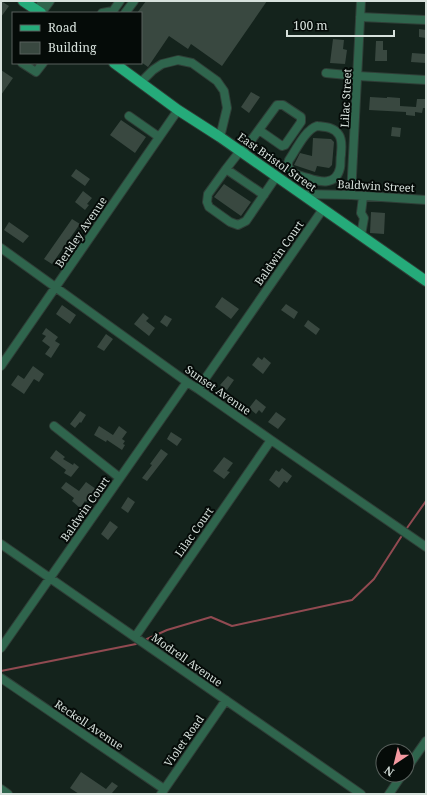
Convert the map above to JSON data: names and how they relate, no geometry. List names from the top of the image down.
{
  "streets": {
    "main road": ["East Bristol Street"],
    "street": [
      "Lilac Street",
      "Baldwin Street",
      "Berkley Avenue",
      "Baldwin Court",
      "Sunset Avenue",
      "Lilac Court",
      "Modrell Avenue",
      "Reckell Avenue",
      "Violet Road"
    ]
  },
  "crossings": [
    ["Lilac Street", "Baldwin Street"],
    ["East Bristol Street", "Baldwin Street"],
    ["East Bristol Street", "Berkley Avenue"],
    ["East Bristol Street", "Baldwin Court"],
    ["Berkley Avenue", "Sunset Avenue"],
    ["Baldwin Court", "Sunset Avenue"],
    ["Baldwin Court", "Modrell Avenue"],
    ["Sunset Avenue", "Lilac Court"],
    ["Lilac Court", "Modrell Avenue"],
    ["Modrell Avenue", "Violet Road"],
    ["Reckell Avenue", "Violet Road"]
  ],
  "legend": ["Road", "Building"],
  "scale_bar": "100 m",
  "north": "bottom left"
}
